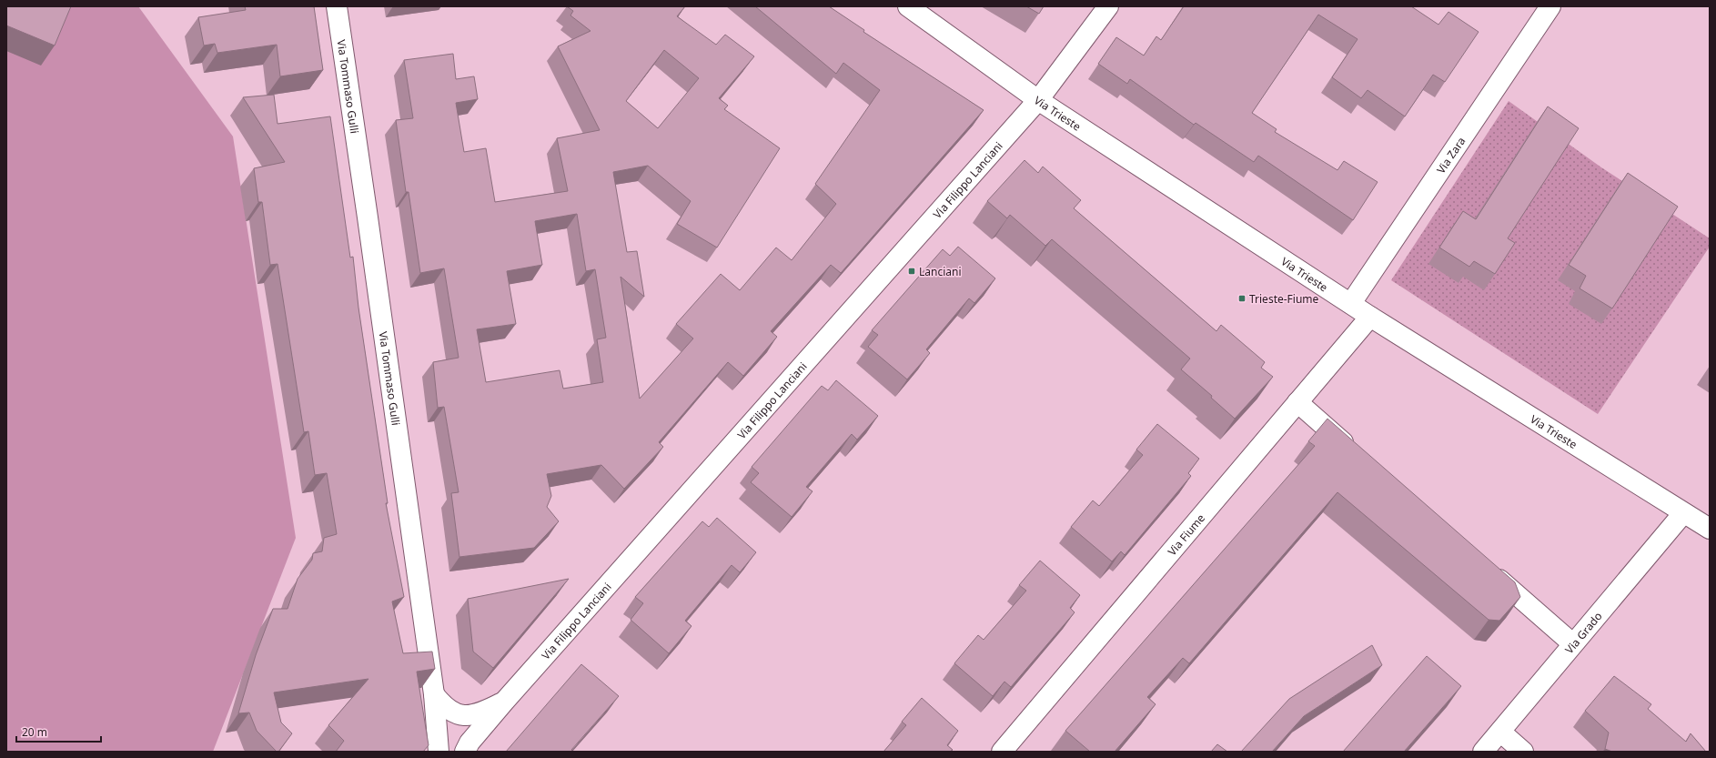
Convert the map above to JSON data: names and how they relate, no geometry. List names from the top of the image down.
{
  "streets": {
    "street": [
      "Via Tommaso Gulli",
      "Via Trieste",
      "Via Zara",
      "Via Filippo Lanciani",
      "Via Fiume",
      "Via Grado"
    ]
  },
  "crossings": [
    ["Via Tommaso Gulli", "Via Filippo Lanciani"],
    ["Via Trieste", "Via Zara"],
    ["Via Trieste", "Via Filippo Lanciani"],
    ["Via Trieste", "Via Fiume"],
    ["Via Trieste", "Via Grado"]
  ],
  "places": {
    "transit": ["Lanciani", "Trieste-Fiume"]
  },
  "scale_bar": "20 m"
}
